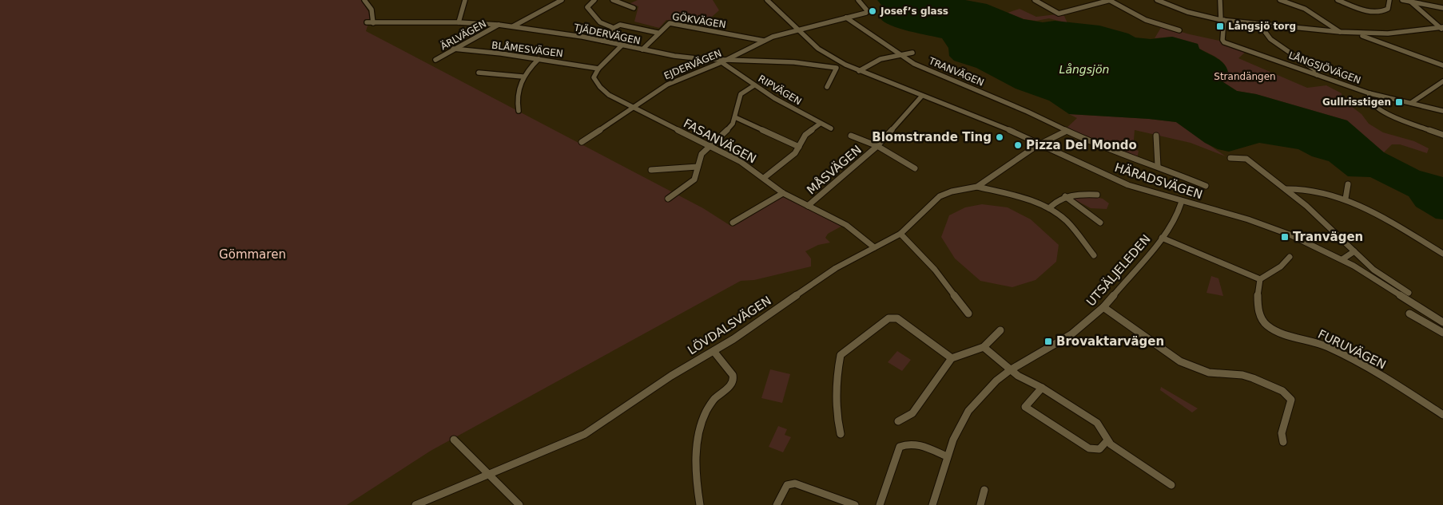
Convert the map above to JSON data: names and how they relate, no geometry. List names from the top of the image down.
{
  "streets": {
    "street": [
      "GÖKVÄGEN",
      "TJÄDERVÄGEN",
      "ÄRLVÄGEN",
      "BLÅMESVÄGEN",
      "EJDERVÄGEN",
      "LÅNGSJÖVÄGEN",
      "TRANVÄGEN",
      "RIPVÄGEN",
      "FASANVÄGEN",
      "MÅSVÄGEN",
      "HÄRADSVÄGEN",
      "UTSÄLJELEDEN",
      "LÖVDALSVÄGEN",
      "FURUVÄGEN"
    ]
  },
  "crossings": [
    ["GÖKVÄGEN", "TJÄDERVÄGEN"],
    ["GÖKVÄGEN", "EJDERVÄGEN"],
    ["TJÄDERVÄGEN", "ÄRLVÄGEN"],
    ["TJÄDERVÄGEN", "EJDERVÄGEN"],
    ["ÄRLVÄGEN", "BLÅMESVÄGEN"],
    ["BLÅMESVÄGEN", "FASANVÄGEN"],
    ["EJDERVÄGEN", "TRANVÄGEN"],
    ["EJDERVÄGEN", "RIPVÄGEN"],
    ["EJDERVÄGEN", "FASANVÄGEN"],
    ["EJDERVÄGEN", "HÄRADSVÄGEN"],
    ["FASANVÄGEN", "MÅSVÄGEN"],
    ["FASANVÄGEN", "LÖVDALSVÄGEN"],
    ["MÅSVÄGEN", "HÄRADSVÄGEN"],
    ["HÄRADSVÄGEN", "UTSÄLJELEDEN"],
    ["HÄRADSVÄGEN", "LÖVDALSVÄGEN"]
  ],
  "water": ["Långsjön"],
  "parks": ["Strandängen", "Gömmaren"],
  "places": {
    "other": ["Josef’s glass", "Blomstrande Ting", "Pizza Del Mondo"],
    "transit": [
      "Långsjö torg",
      "Gullrisstigen",
      "Tranvägen",
      "Brovaktarvägen"
    ]
  }
}
